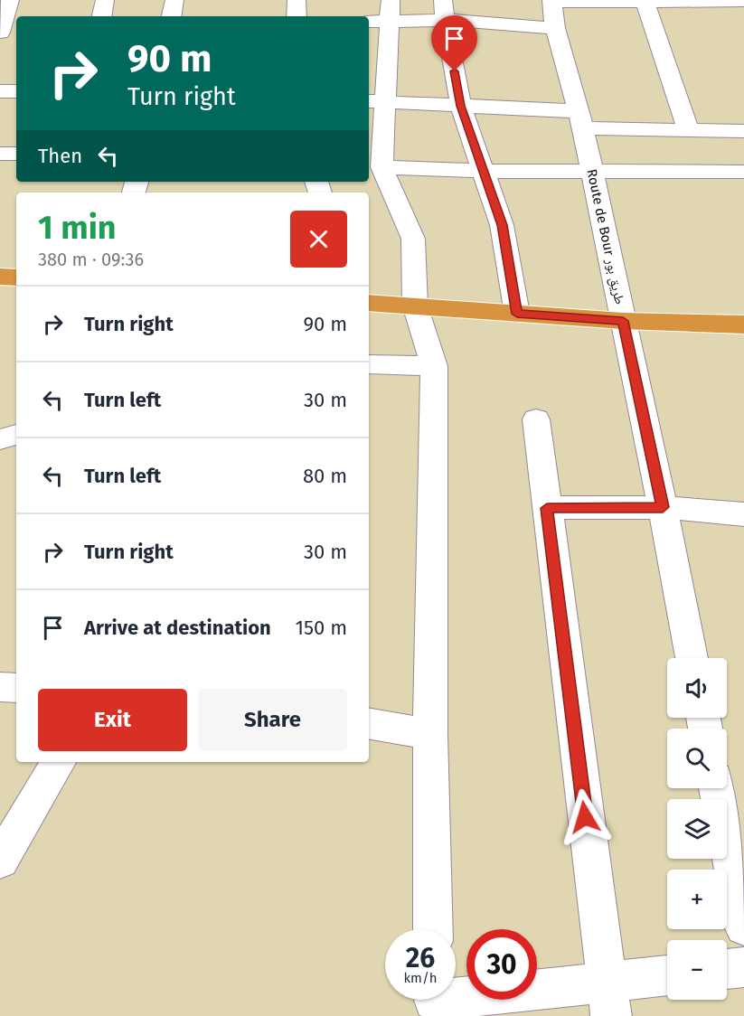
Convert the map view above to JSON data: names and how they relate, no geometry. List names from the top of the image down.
{
  "streets": {
    "street": ["Route de Bour طريق بور"]
  },
  "page": {
    "turn": ["90 m", "Turn right"],
    "then": "Then",
    "heading": ["1 min", "380 m · 09:36"],
    "list": [
      {
        "name": "Turn right",
        "value": "90 m"
      },
      {
        "name": "Turn left",
        "value": "30 m"
      },
      {
        "name": "Turn left",
        "value": "80 m"
      },
      {
        "name": "Turn right",
        "value": "30 m"
      },
      {
        "name": "Arrive at destination",
        "value": "150 m"
      }
    ],
    "map_buttons": ["+", "−"],
    "buttons": ["Exit", "Share"],
    "speed": "26 km/h",
    "limit": "30"
  }
}
